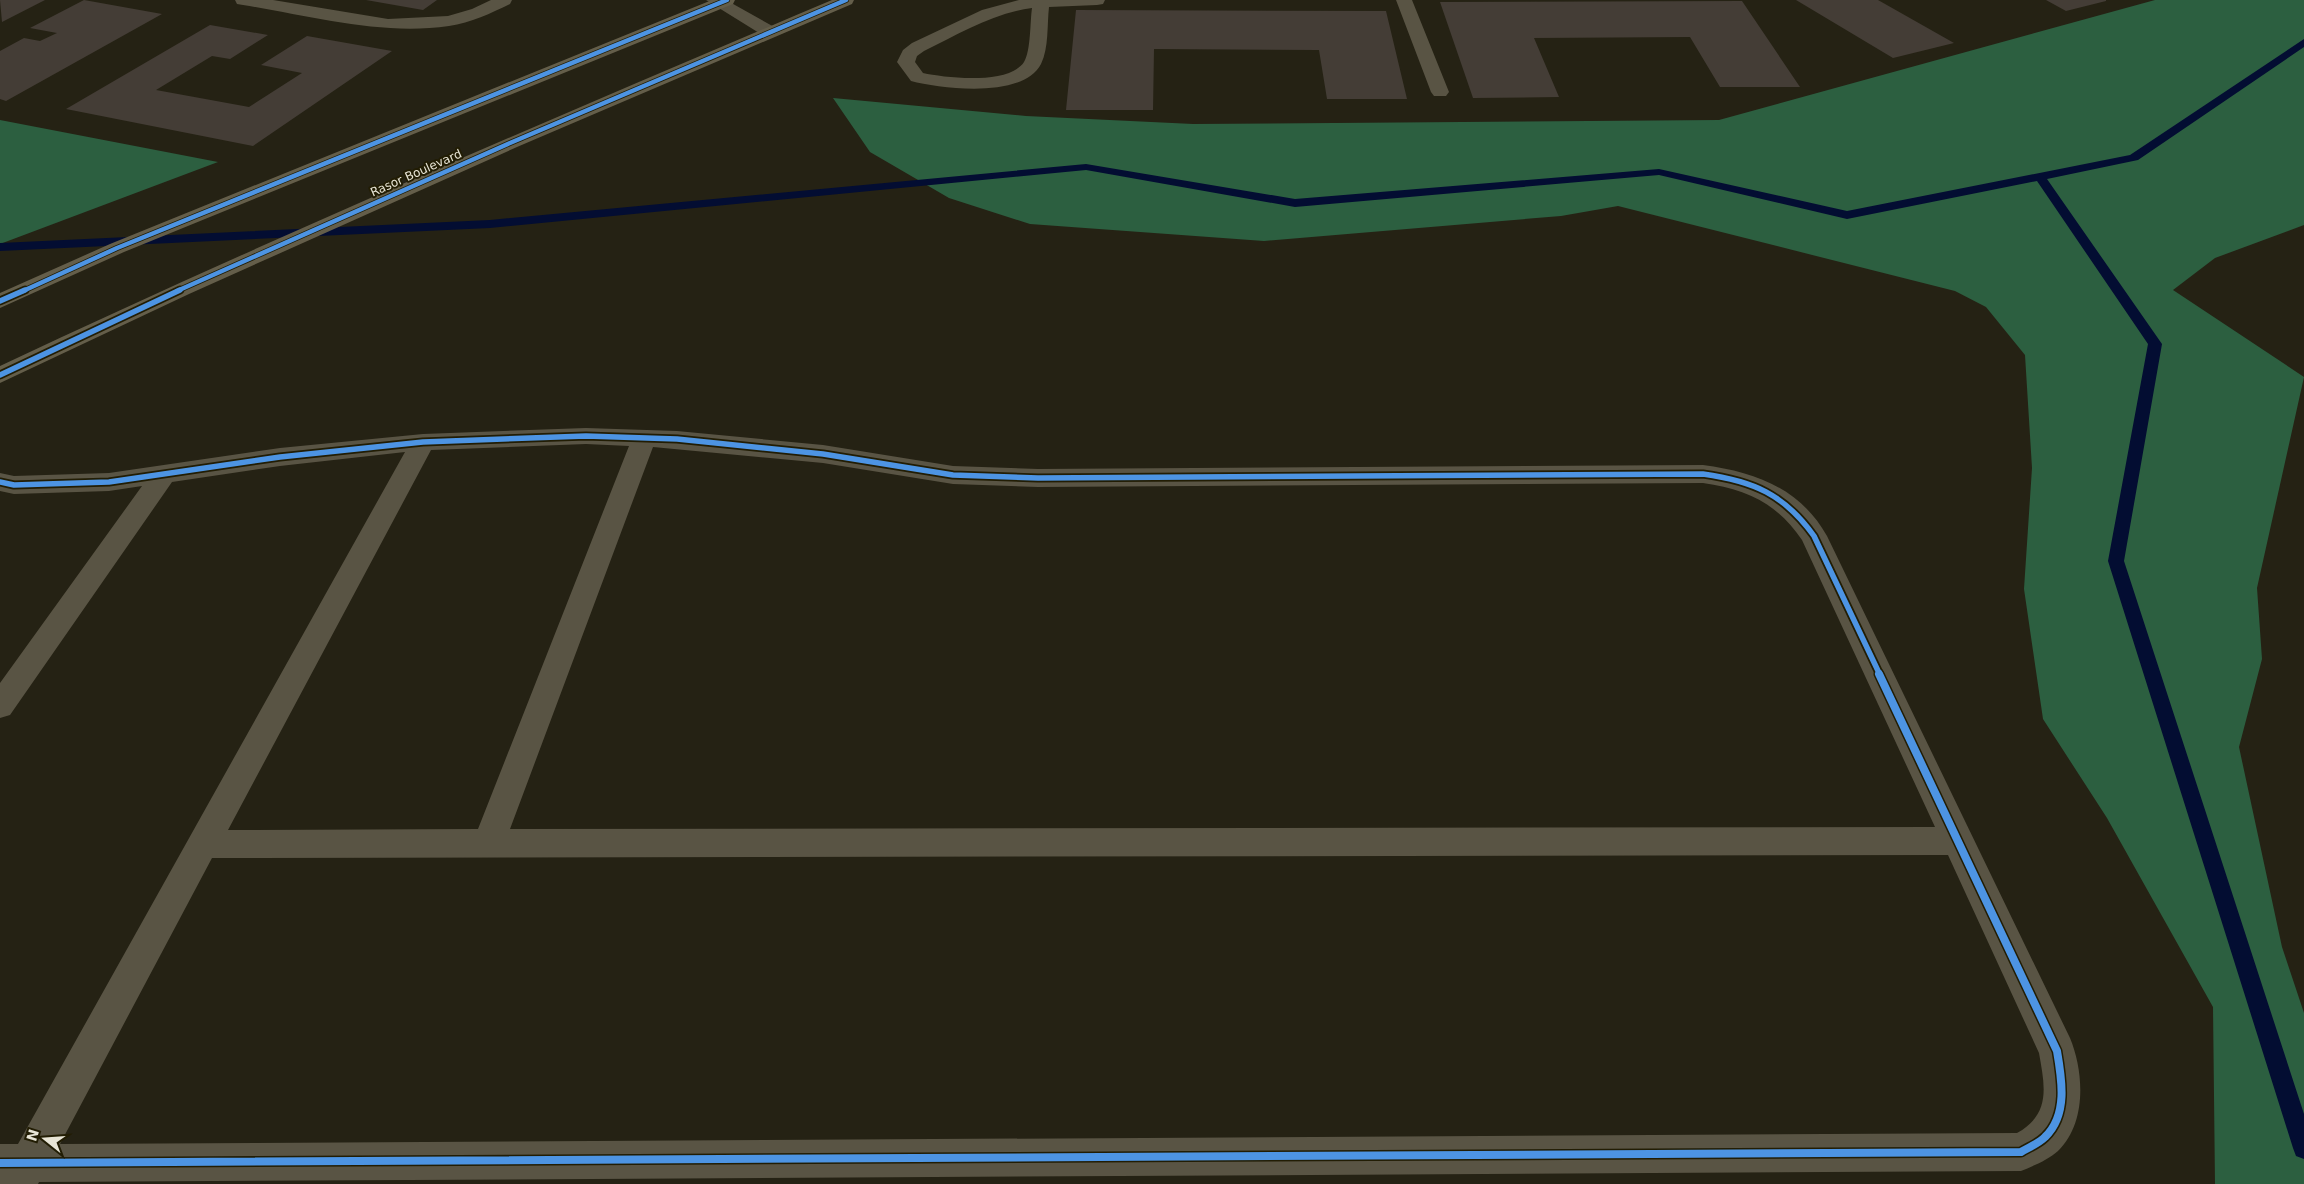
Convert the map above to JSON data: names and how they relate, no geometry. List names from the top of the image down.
{
  "streets": {
    "main road": ["Rasor Boulevard"]
  },
  "north": "left"
}
